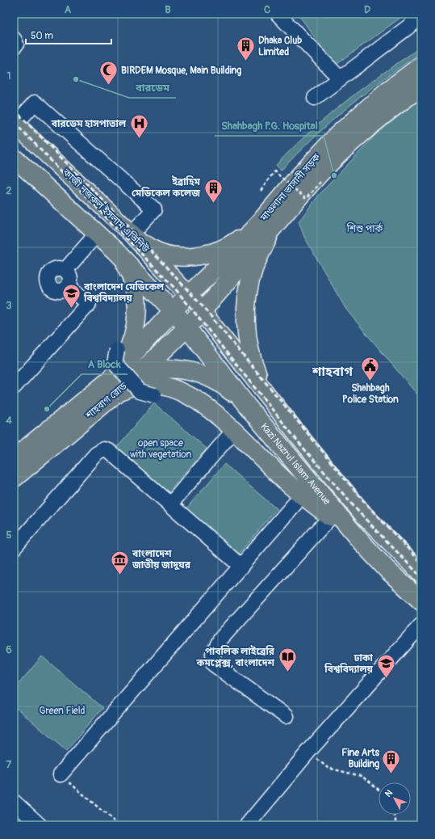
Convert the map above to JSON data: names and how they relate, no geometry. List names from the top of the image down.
{
  "streets": {
    "main road": [
      "মাওলানা ভাসানী সড়ক",
      "কাজী নজরুল ইসলাম এভিনিউ",
      "শাহবাগ রোড",
      "Kazi Nazrul Islam Avenue"
    ]
  },
  "crossings": [
    ["মাওলানা ভাসানী সড়ক", "কাজী নজরুল ইসলাম এভিনিউ"],
    ["মাওলানা ভাসানী সড়ক", "শাহবাগ রোড"],
    ["মাওলানা ভাসানী সড়ক", "Kazi Nazrul Islam Avenue"],
    ["কাজী নজরুল ইসলাম এভিনিউ", "শাহবাগ রোড"],
    ["কাজী নজরুল ইসলাম এভিনিউ", "Kazi Nazrul Islam Avenue"],
    ["শাহবাগ রোড", "Kazi Nazrul Islam Avenue"]
  ],
  "districts": ["শাহবাগ"],
  "parks": ["শিশু পার্ক", "open space with vegetation", "Green Field"],
  "places": {
    "building": ["Dhaka Club Limited", "ইব্রাহিম মেডিকেল কলেজ", "Fine Arts Building"],
    "other": ["বারডেম", "Shahbagh P.G. Hospital", "A Block"],
    "mosque": ["BIRDEM Mosque, Main Building"],
    "hospital": ["বারডেম হাসপাতাল"],
    "school or university": ["বাংলাদেশ মেডিকেল বিশ্ববিদ্যালয়", "ঢাকা বিশ্ববিদ্যালয়"],
    "public building": ["Shahbagh Police Station"],
    "museum": ["বাংলাদেশ জাতীয় জাদুঘর"],
    "library": ["পাবলিক লাইব্রেরি কমপ্লেক্স, বাংলাদেশ"]
  },
  "scale_bar": "50 m",
  "north": "top left",
  "grid": {
    "columns": [
      "A",
      "B",
      "C",
      "D"
    ],
    "rows": [
      "1",
      "2",
      "3",
      "4",
      "5",
      "6",
      "7"
    ]
  }
}
